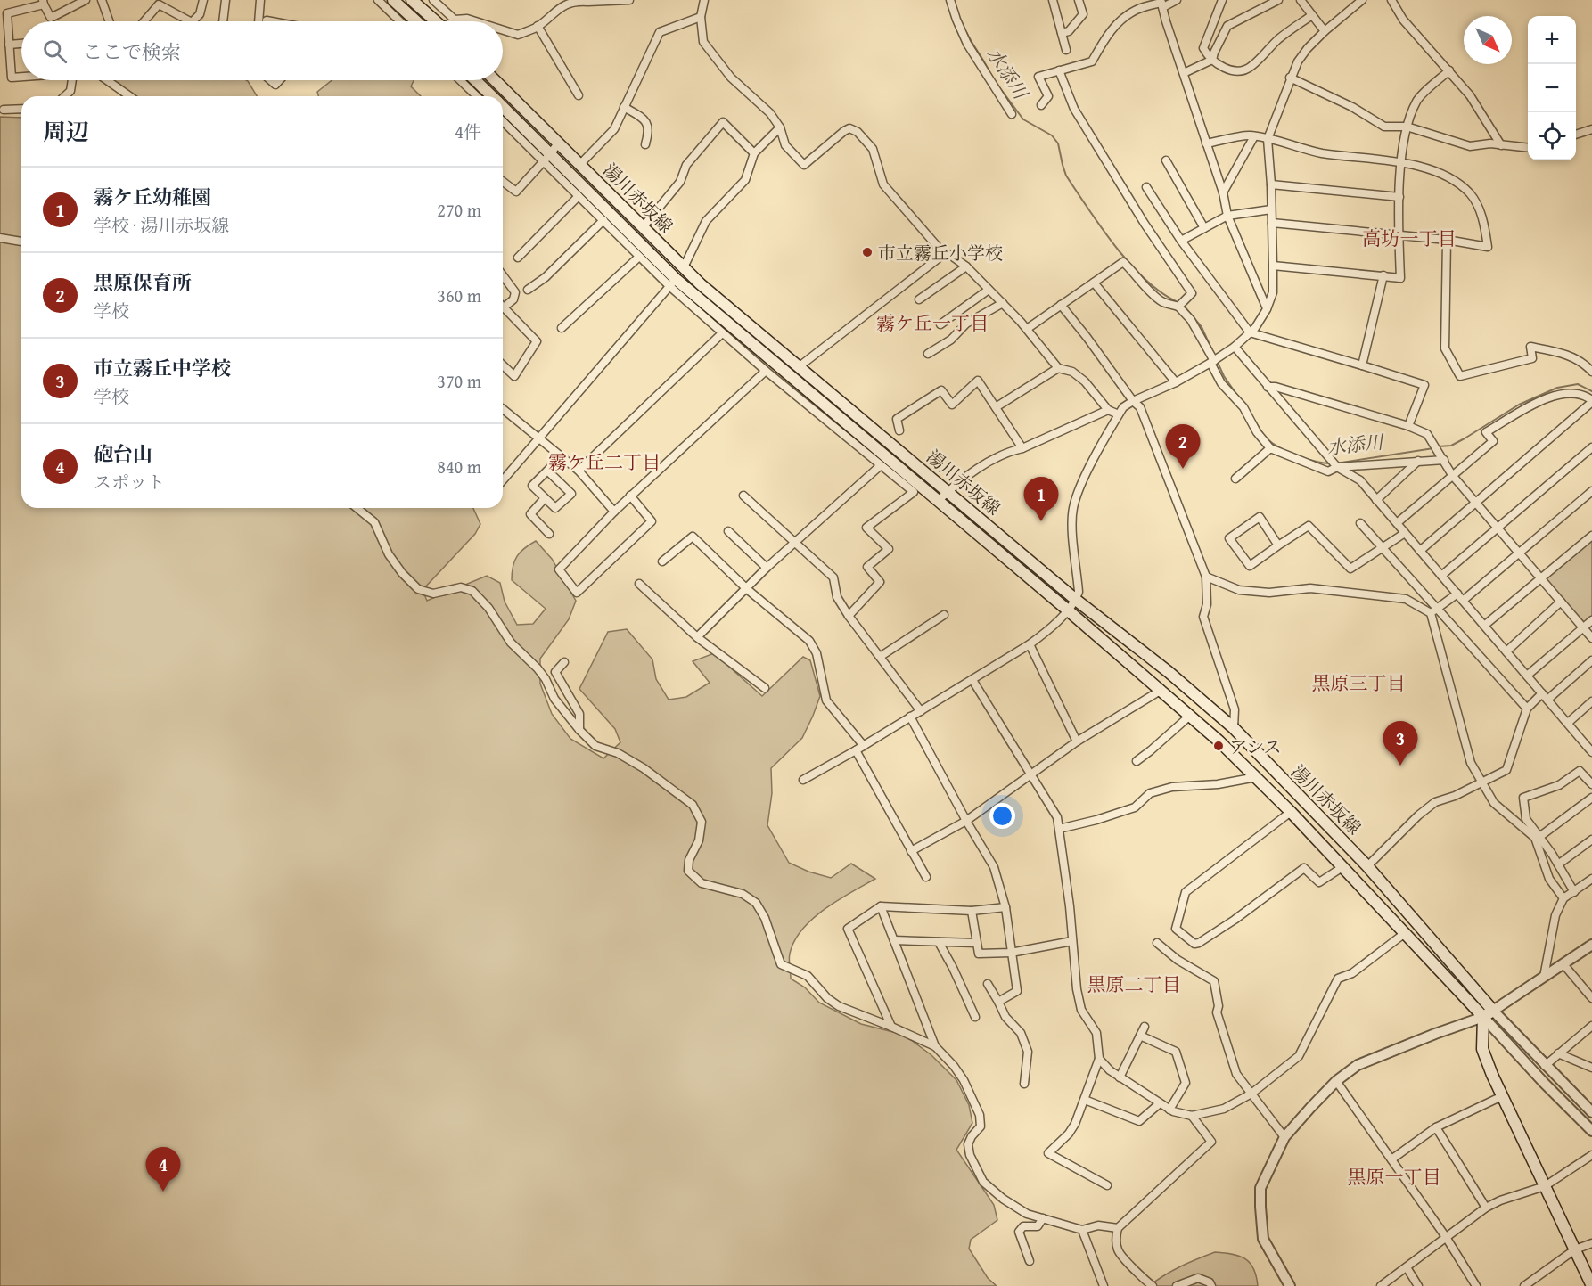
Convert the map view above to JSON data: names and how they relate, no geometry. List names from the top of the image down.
{
  "streets": {
    "main road": ["湯川赤坂線"]
  },
  "districts": [
    "高坊一丁目",
    "霧ケ丘一丁目",
    "霧ケ丘二丁目",
    "黒原三丁目",
    "黒原二丁目",
    "黒原一丁目"
  ],
  "water": ["水添川"],
  "places": ["市立霧丘小学校", "アシス"],
  "north": "bottom right",
  "page": {
    "map_buttons": ["+", "−"],
    "search": "ここで検索",
    "heading": ["周辺", "4件"],
    "list": [
      {
        "mark": "1",
        "name": "霧ケ丘幼稚園",
        "note": "学校 · 湯川赤坂線",
        "value": "270 m"
      },
      {
        "mark": "2",
        "name": "黒原保育所",
        "note": "学校",
        "value": "360 m"
      },
      {
        "mark": "3",
        "name": "市立霧丘中学校",
        "note": "学校",
        "value": "370 m"
      },
      {
        "mark": "4",
        "name": "砲台山",
        "note": "スポット",
        "value": "840 m"
      }
    ],
    "pins": [
      "2",
      "1",
      "3",
      "4"
    ]
  }
}
